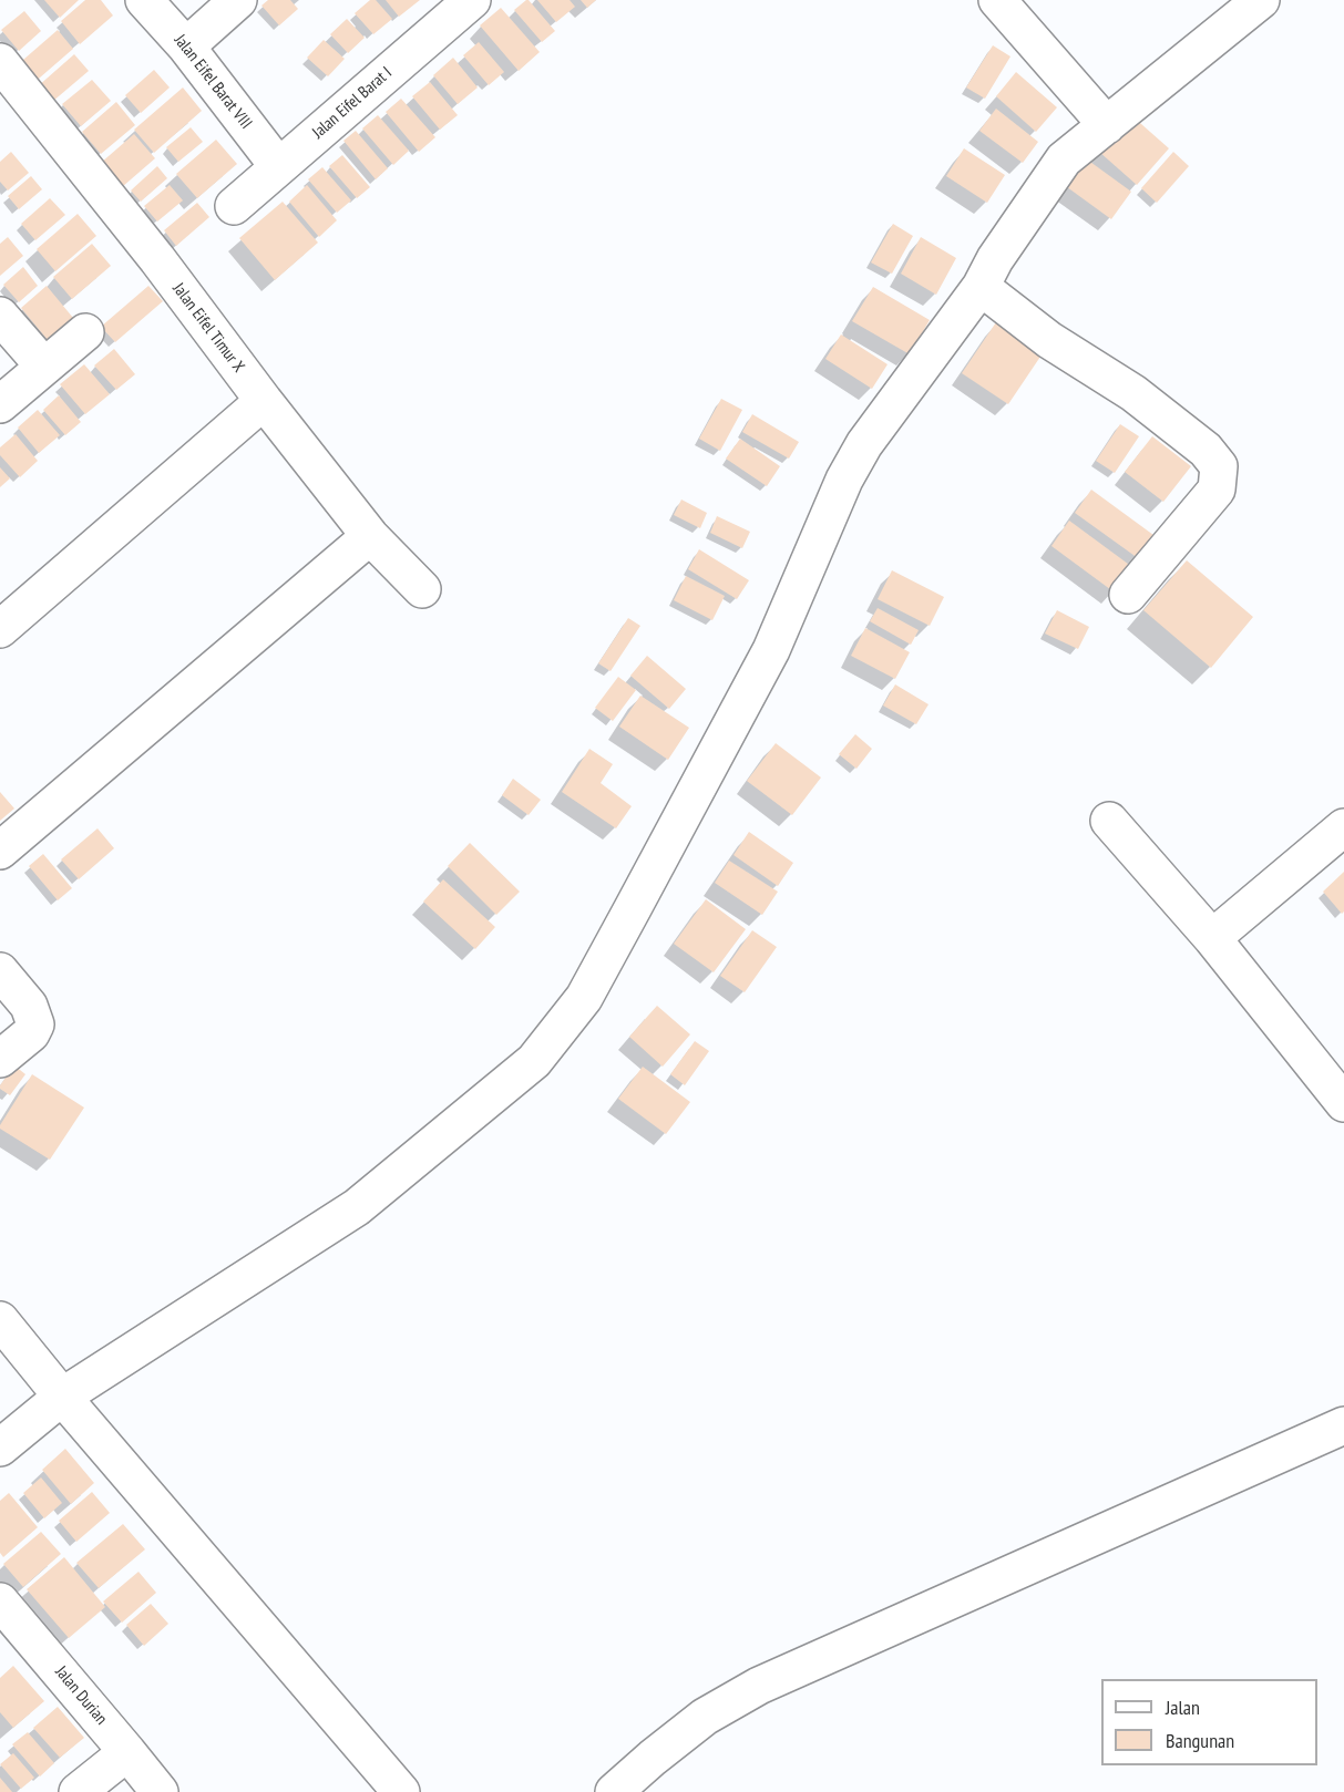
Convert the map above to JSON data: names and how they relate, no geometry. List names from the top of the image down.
{
  "streets": {
    "street": [
      "Jalan Eifel Barat VIII",
      "Jalan Eifel Barat I",
      "Jalan Eifel Timur X",
      "Jalan Durian"
    ]
  },
  "crossings": [
    ["Jalan Eifel Barat VIII", "Jalan Eifel Barat I"]
  ],
  "legend": ["Jalan", "Bangunan"]
}
